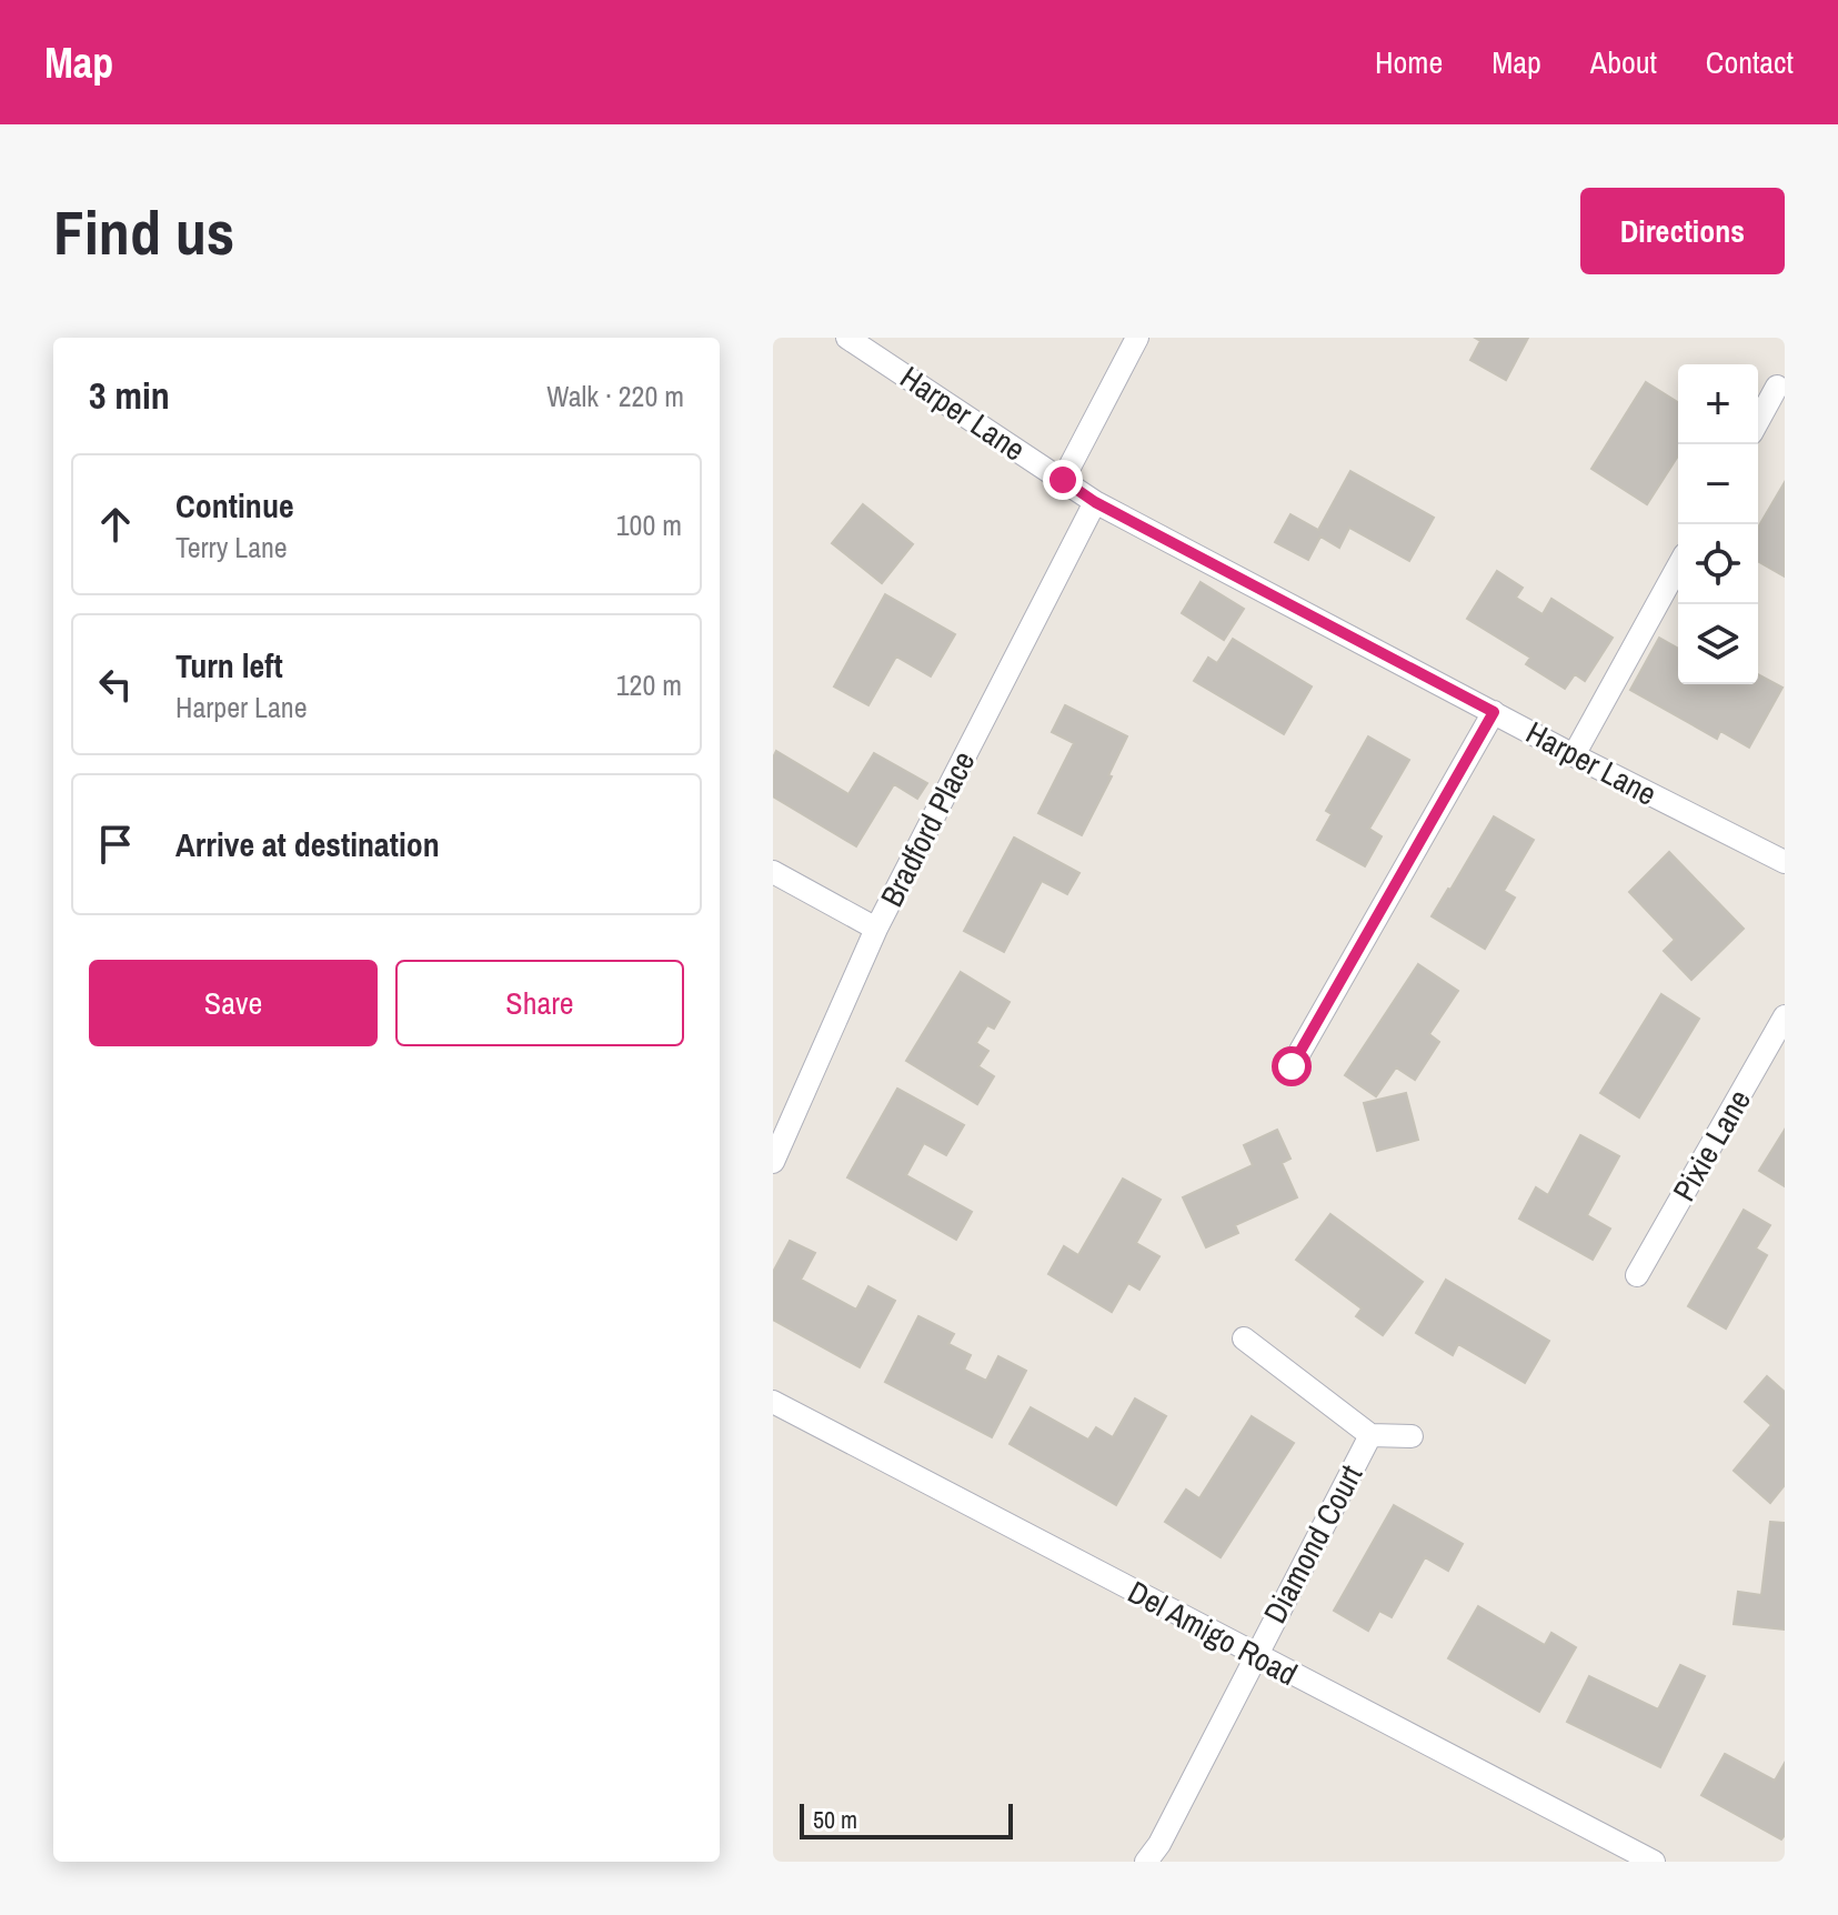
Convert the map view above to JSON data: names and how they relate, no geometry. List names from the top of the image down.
{
  "streets": {
    "street": [
      "Harper Lane",
      "Bradford Place",
      "Pixie Lane",
      "Diamond Court",
      "Del Amigo Road"
    ]
  },
  "crossings": [
    ["Harper Lane", "Bradford Place"],
    ["Diamond Court", "Del Amigo Road"]
  ],
  "scale_bar": "50 m",
  "page": {
    "header": "Map",
    "nav": [
      "Home",
      "Map",
      "About",
      "Contact"
    ],
    "buttons": [
      "Directions",
      ["Save", "Share"]
    ],
    "title": "Find us",
    "heading": ["3 min", "Walk · 220 m"],
    "map_buttons": ["+", "−"],
    "list": [
      ["Continue", "Terry Lane", "100 m"],
      ["Turn left", "Harper Lane", "120 m"],
      "Arrive at destination"
    ],
    "scale": "50 m"
  }
}
